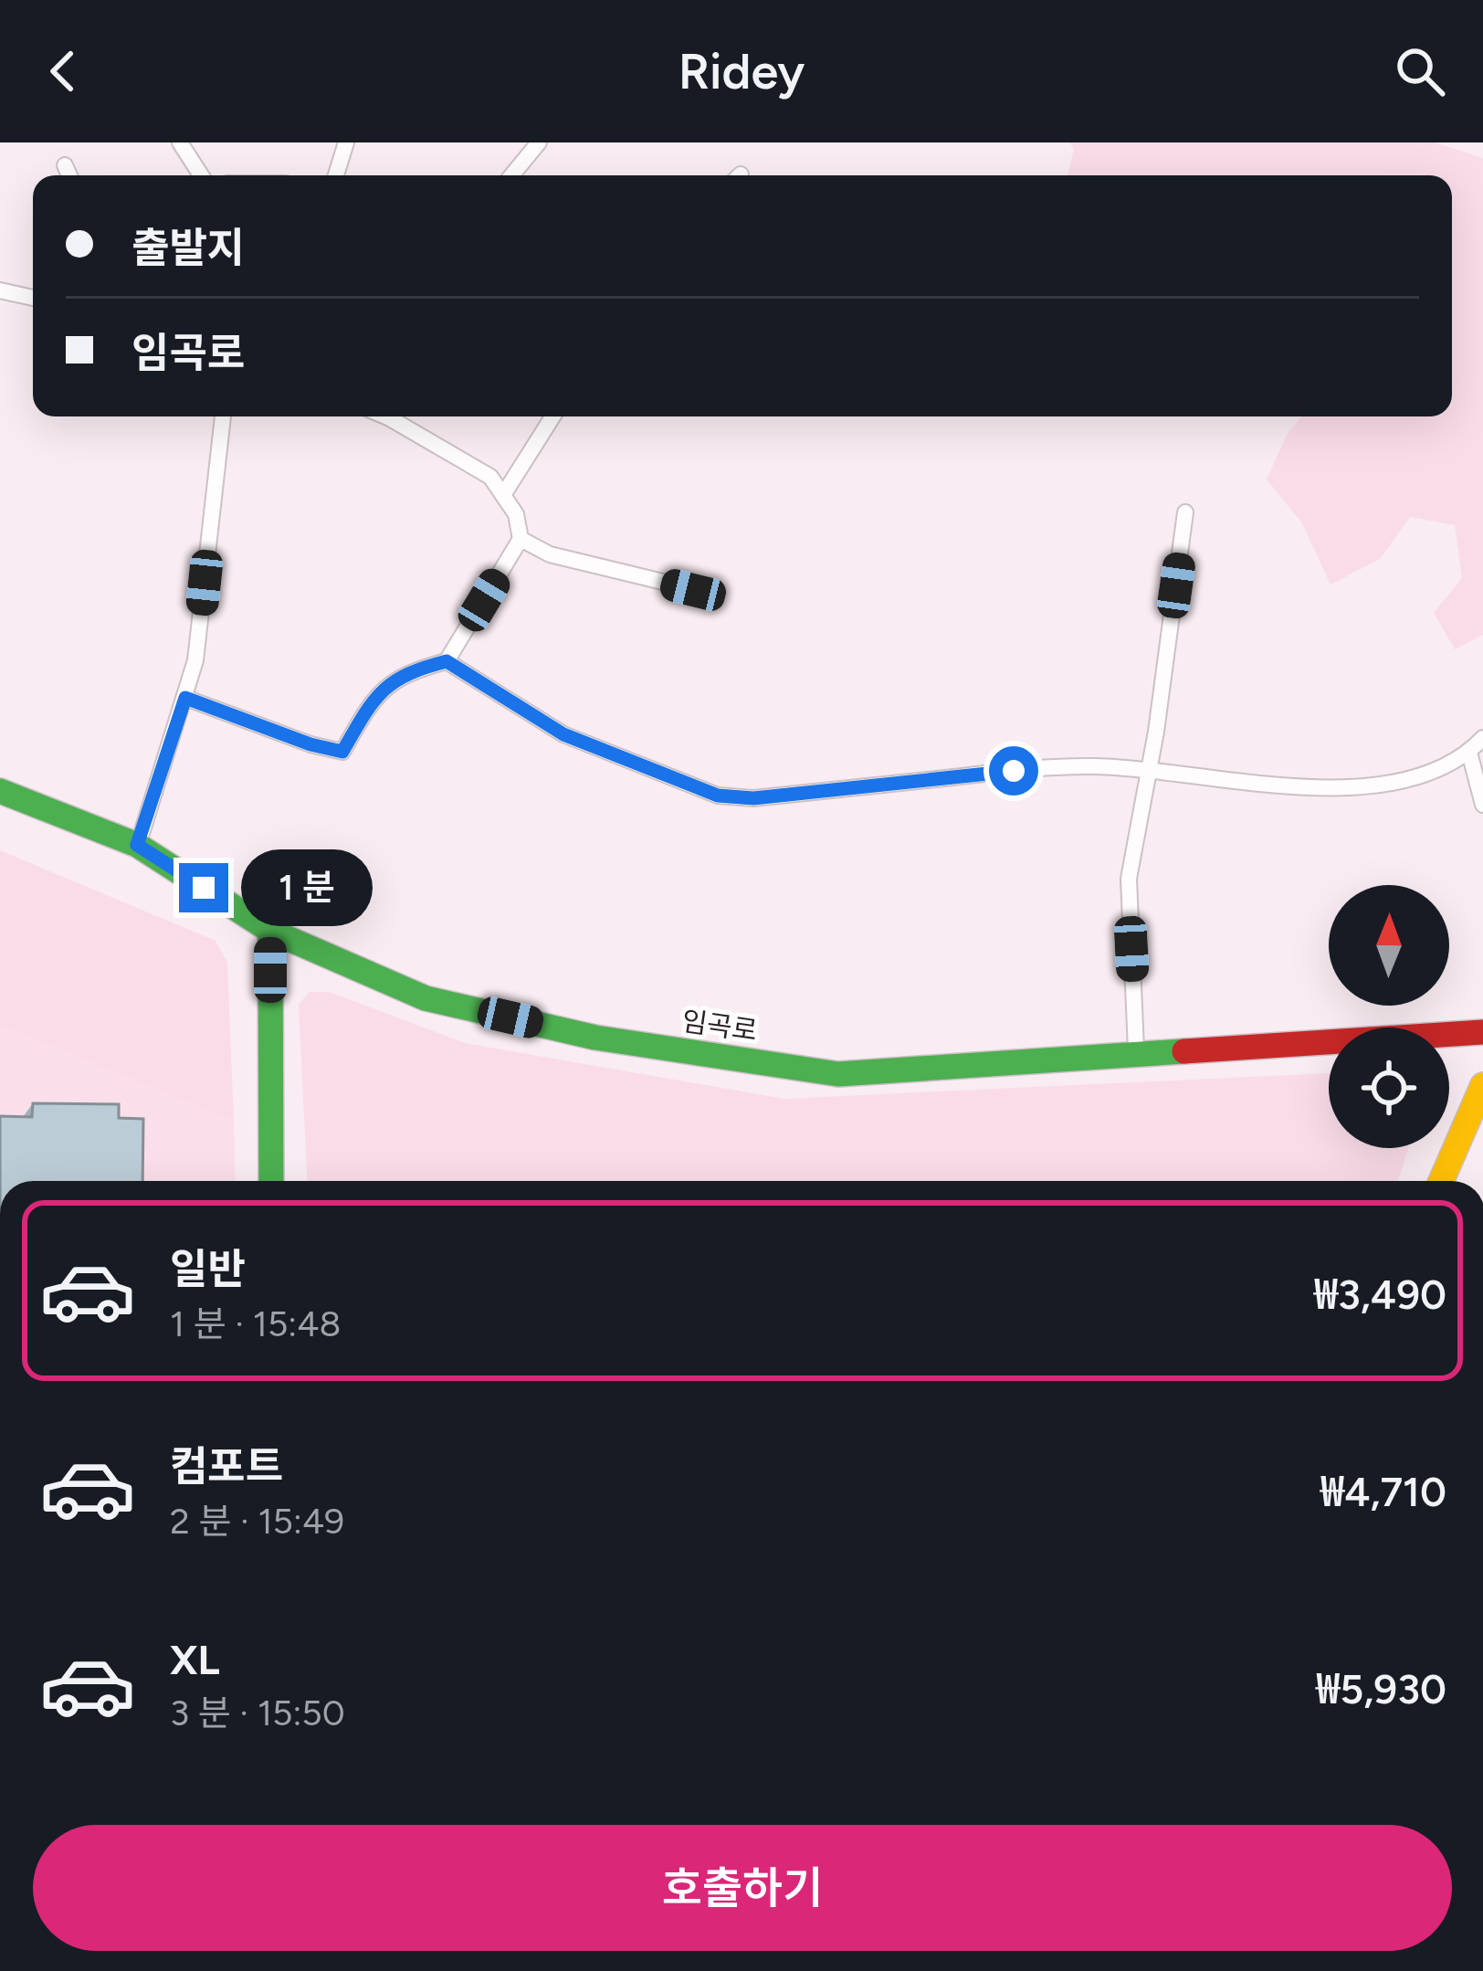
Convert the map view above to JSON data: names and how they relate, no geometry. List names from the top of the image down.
{
  "streets": {
    "main road": ["임곡로"]
  },
  "north": "top",
  "page": {
    "header": "Ridey",
    "banner": ["출발지", "임곡로"],
    "bubble": "1 분",
    "list": [
      {
        "name": "일반",
        "note": "1 분 · 15:48",
        "value": "₩3,490"
      },
      {
        "name": "컴포트",
        "note": "2 분 · 15:49",
        "value": "₩4,710"
      },
      {
        "name": "XL",
        "note": "3 분 · 15:50",
        "value": "₩5,930"
      }
    ],
    "buttons": "호출하기"
  }
}
